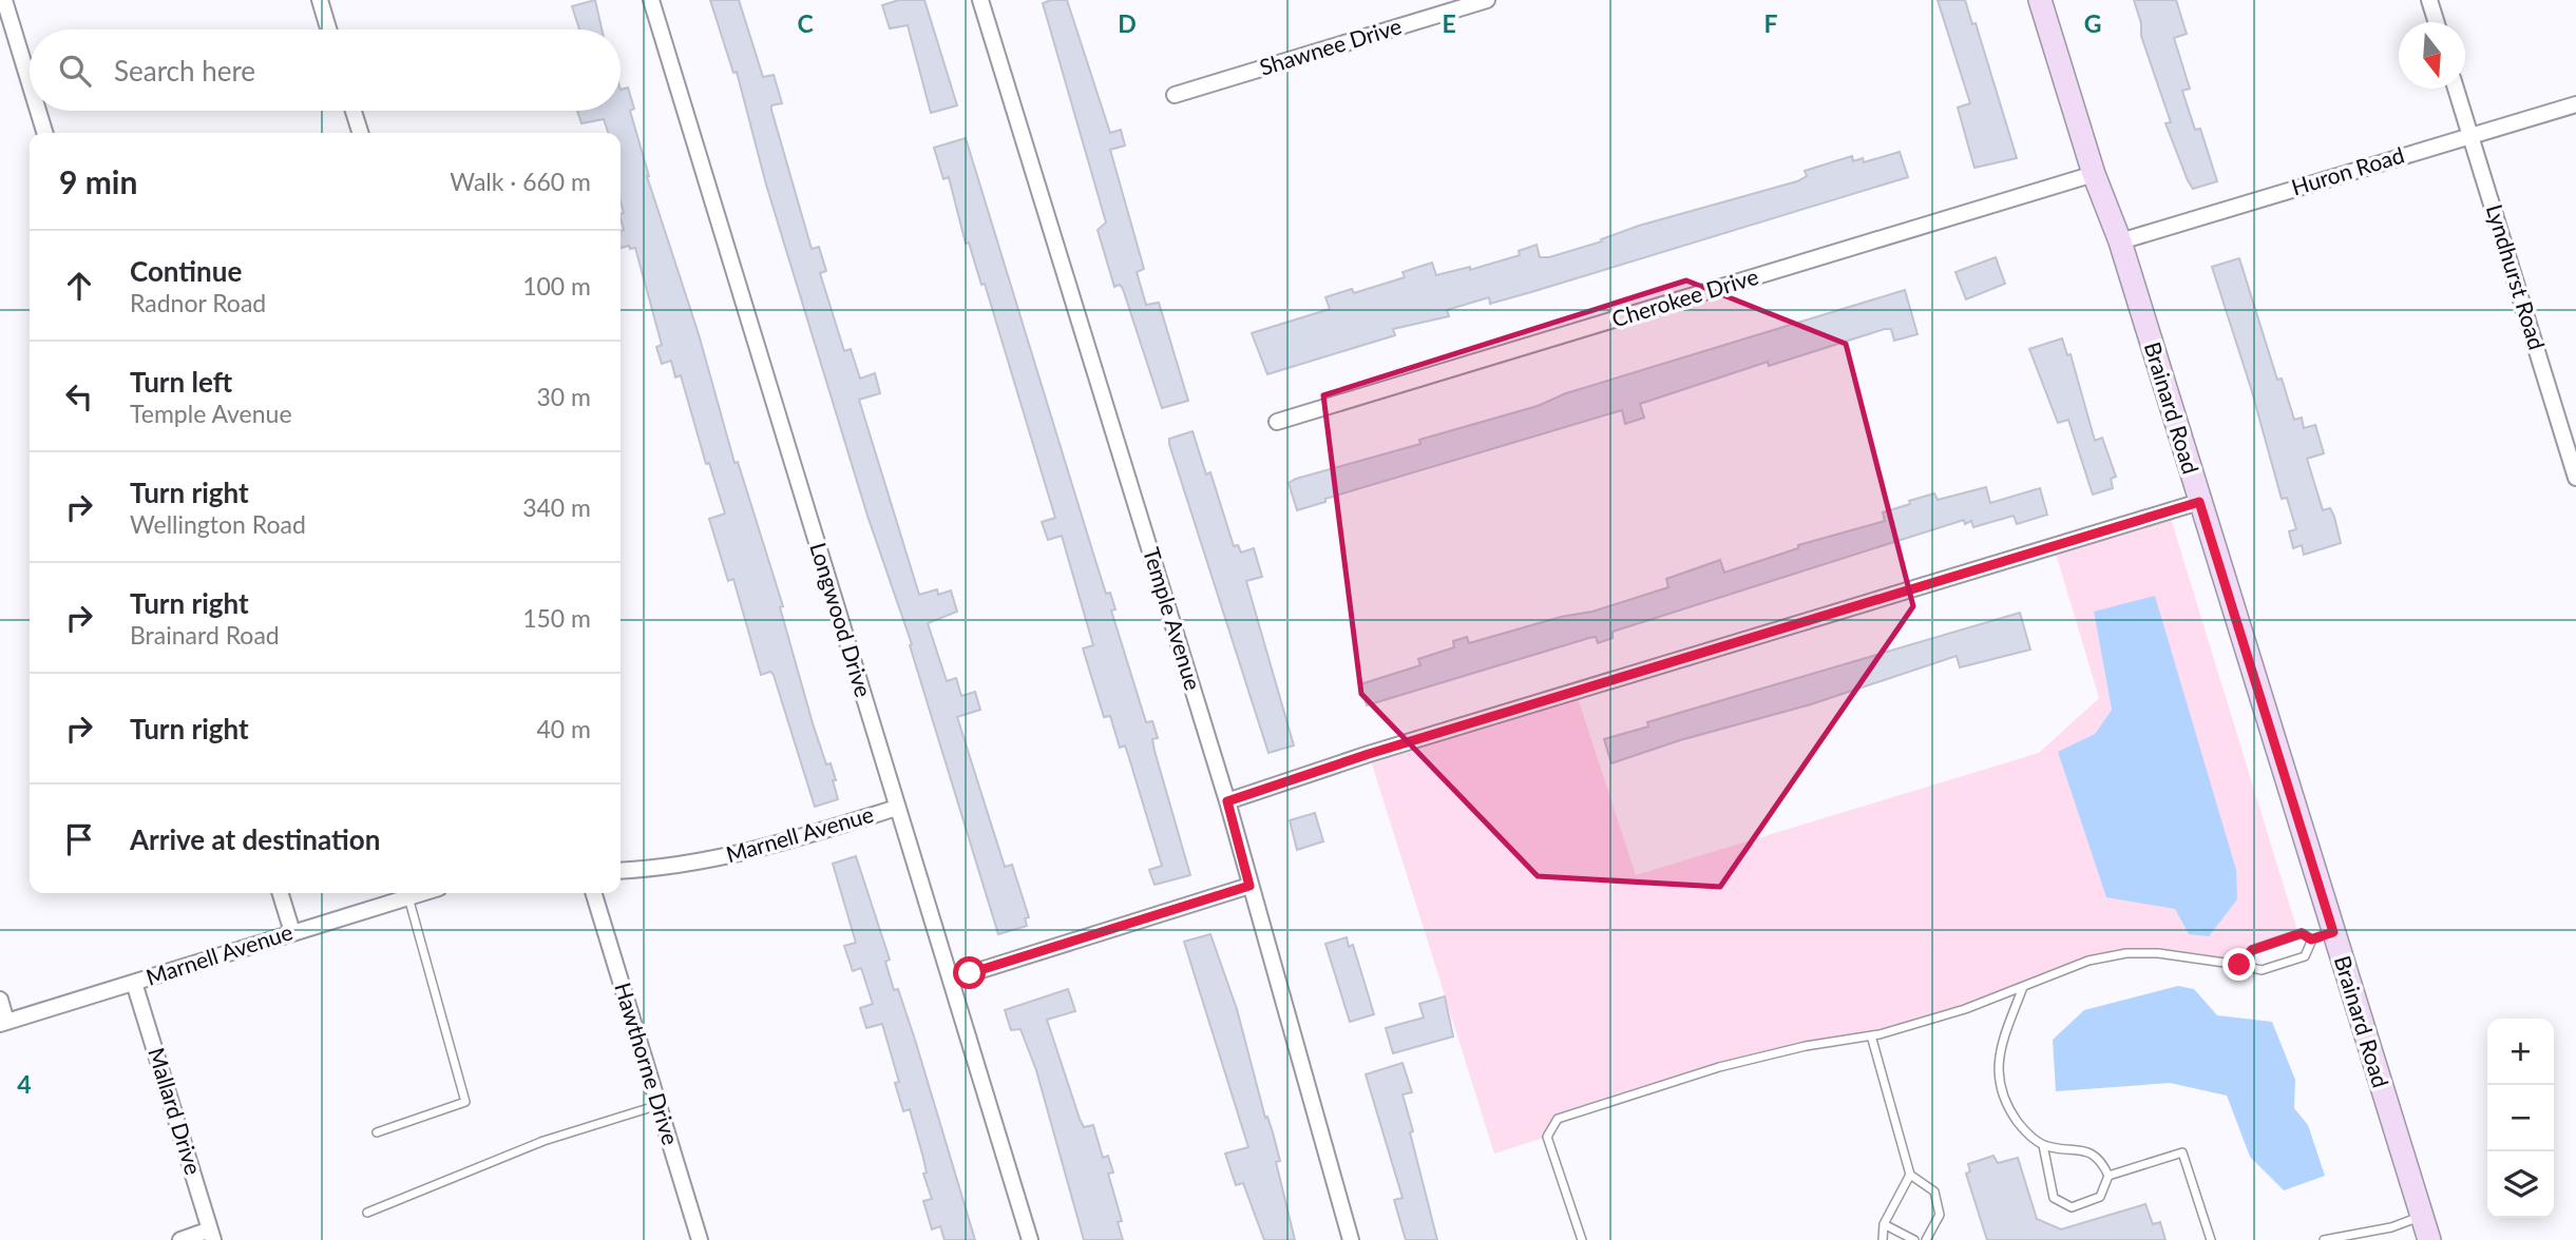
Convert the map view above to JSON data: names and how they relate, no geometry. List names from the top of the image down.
{
  "streets": {
    "main road": ["Brainard Road"],
    "street": [
      "Shawnee Drive",
      "Huron Road",
      "Lyndhurst Road",
      "Cherokee Drive",
      "Temple Avenue",
      "Longwood Drive",
      "Marnell Avenue",
      "Hawthorne Drive",
      "Mallard Drive"
    ]
  },
  "crossings": [
    ["Huron Road", "Lyndhurst Road"],
    ["Huron Road", "Brainard Road"],
    ["Cherokee Drive", "Brainard Road"],
    ["Longwood Drive", "Marnell Avenue"],
    ["Marnell Avenue", "Mallard Drive"]
  ],
  "north": "bottom",
  "page": {
    "search": "Search here",
    "heading": ["9 min", "Walk · 660 m"],
    "list": [
      ["Continue", "Radnor Road", "100 m"],
      ["Turn left", "Temple Avenue", "30 m"],
      ["Turn right", "Wellington Road", "340 m"],
      ["Turn right", "Brainard Road", "150 m"],
      ["Turn right", "40 m"],
      "Arrive at destination"
    ],
    "map_buttons": ["+", "−"]
  },
  "grid": {
    "columns": [
      "C",
      "D",
      "E",
      "F",
      "G"
    ],
    "rows": ["4"]
  }
}
